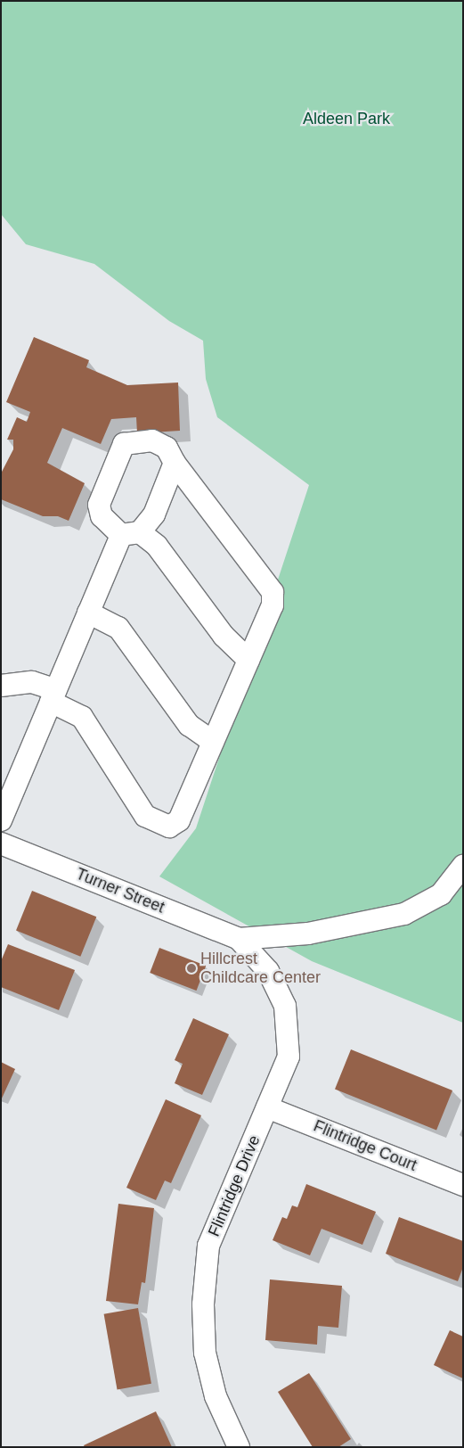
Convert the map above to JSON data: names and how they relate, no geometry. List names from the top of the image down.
{
  "streets": {
    "street": ["Turner Street", "Flintridge Court", "Flintridge Drive"]
  },
  "crossings": [
    ["Turner Street", "Flintridge Drive"],
    ["Flintridge Court", "Flintridge Drive"]
  ],
  "parks": ["Aldeen Park"],
  "places": ["Hillcrest Childcare Center"]
}
